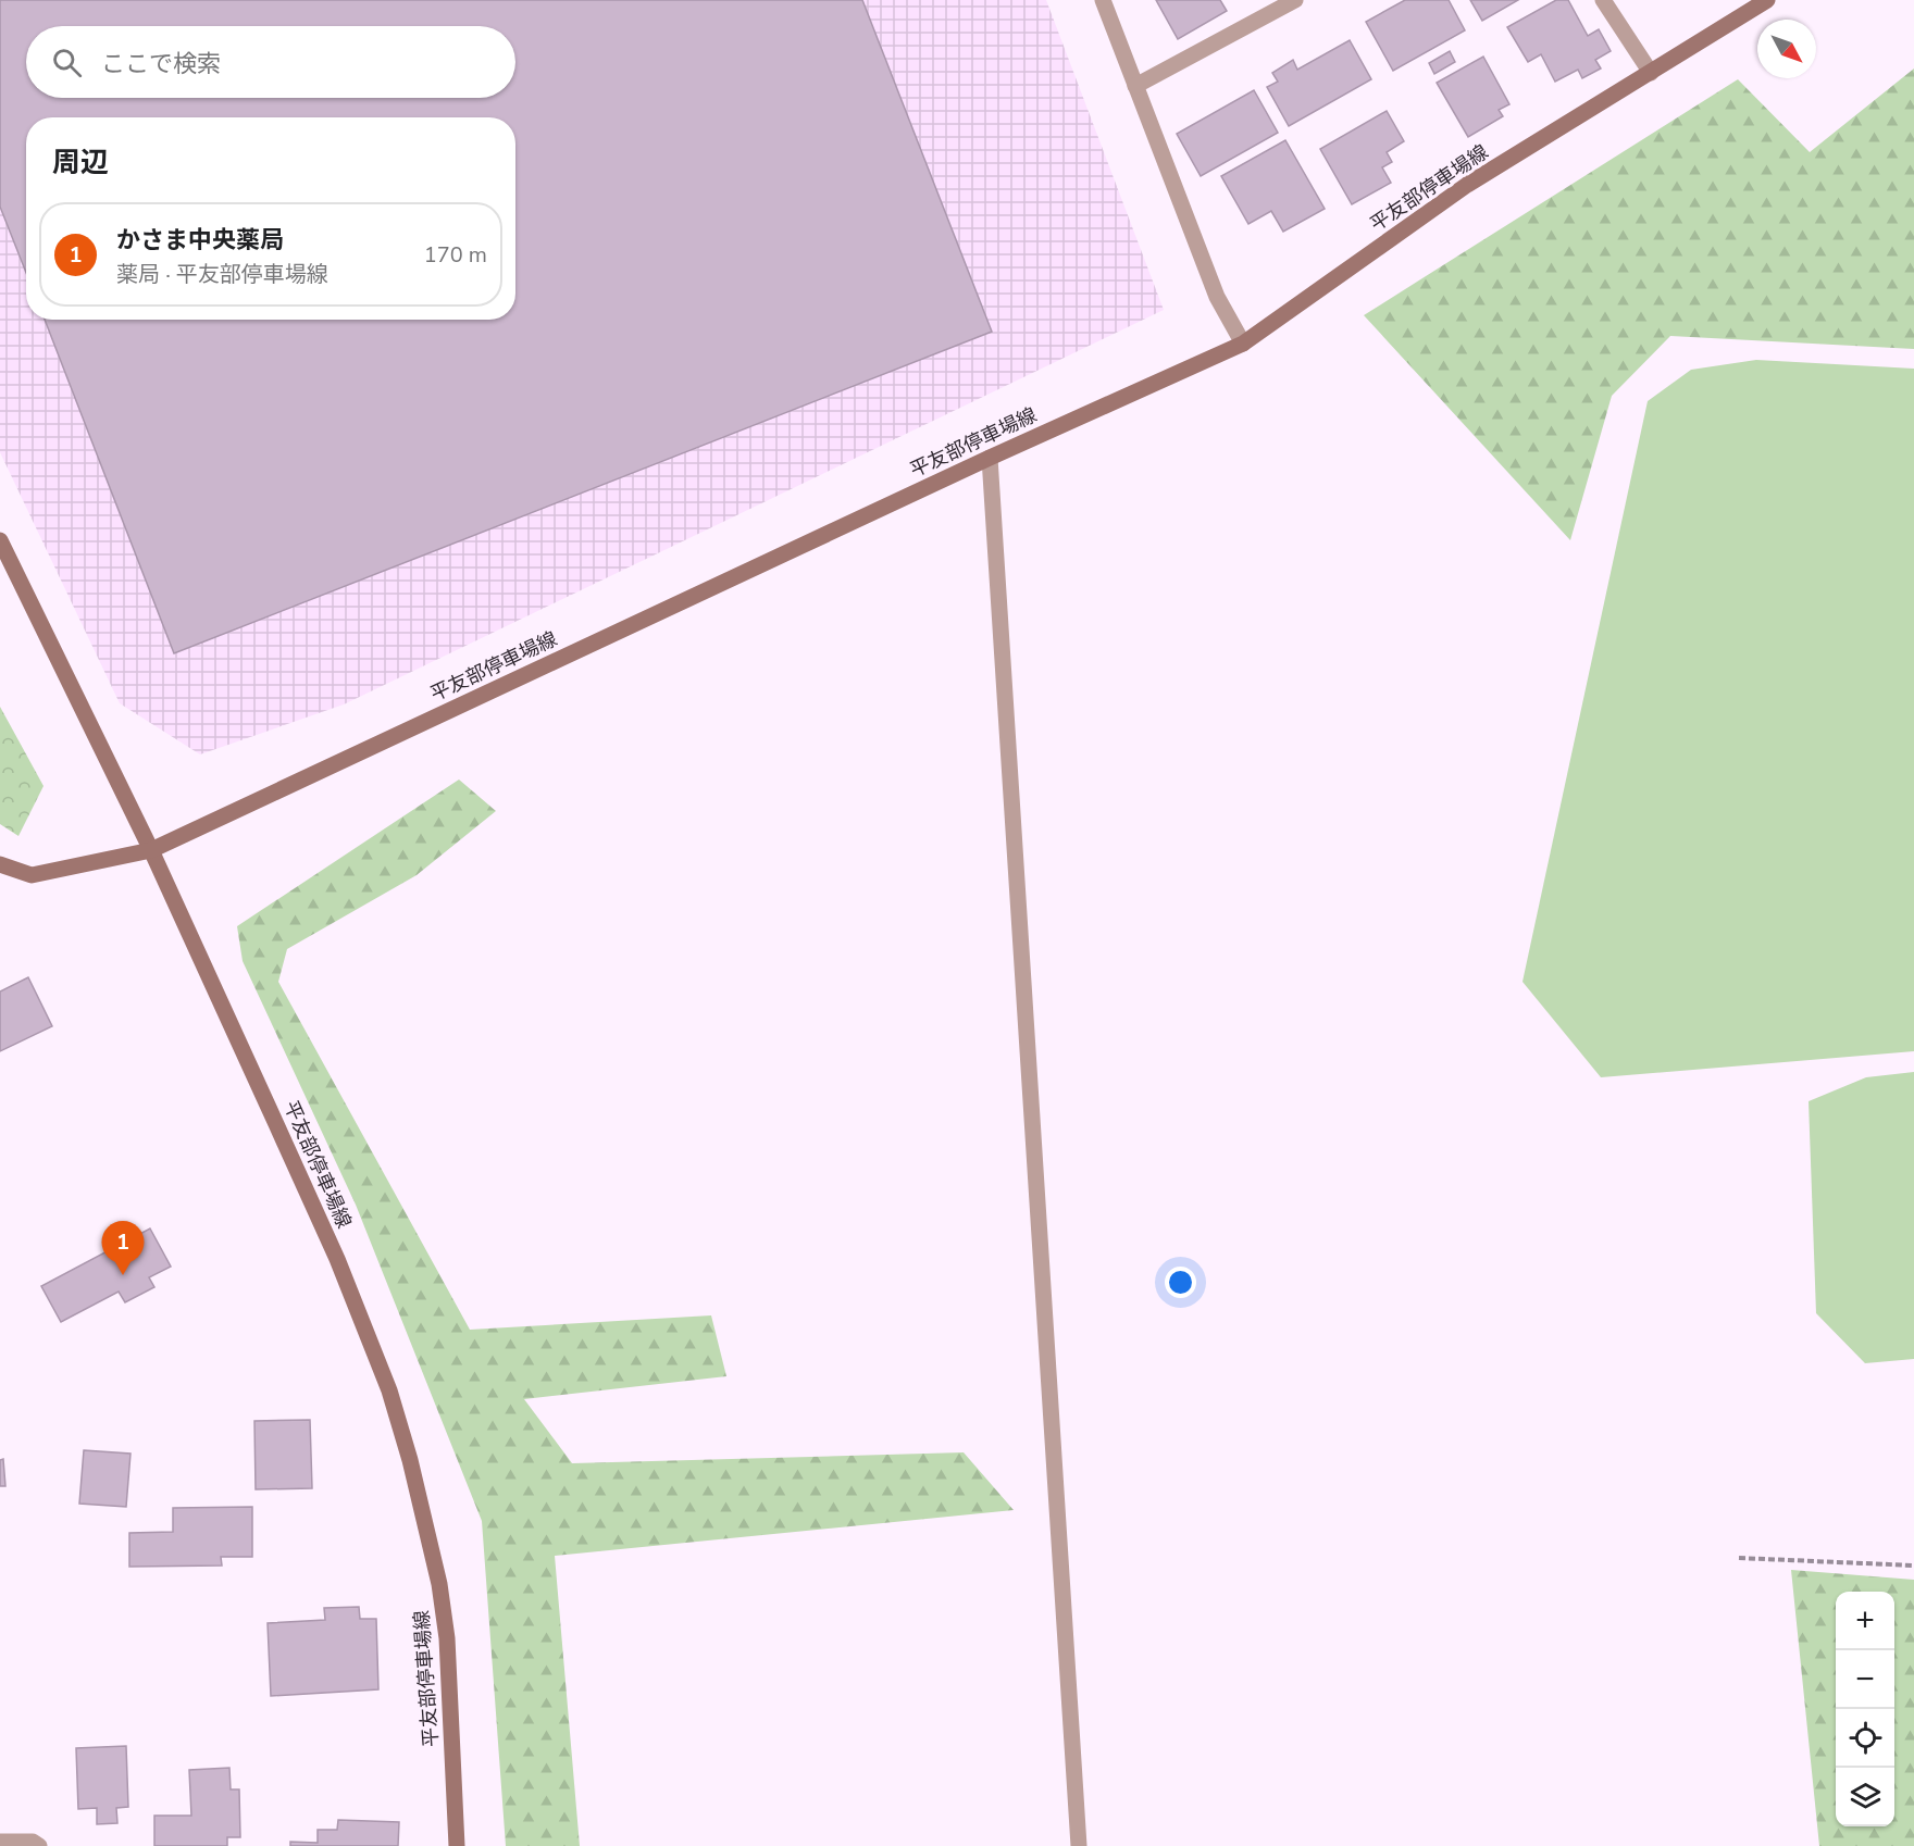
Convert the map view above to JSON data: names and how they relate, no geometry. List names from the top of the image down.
{
  "streets": {
    "main road": ["平友部停車場線"]
  },
  "north": "bottom right",
  "page": {
    "search": "ここで検索",
    "heading": "周辺",
    "list": [
      {
        "mark": "1",
        "name": "かさま中央薬局",
        "note": "薬局 · 平友部停車場線",
        "value": "170 m"
      }
    ],
    "pins": "1",
    "map_buttons": ["+", "−"]
  }
}
